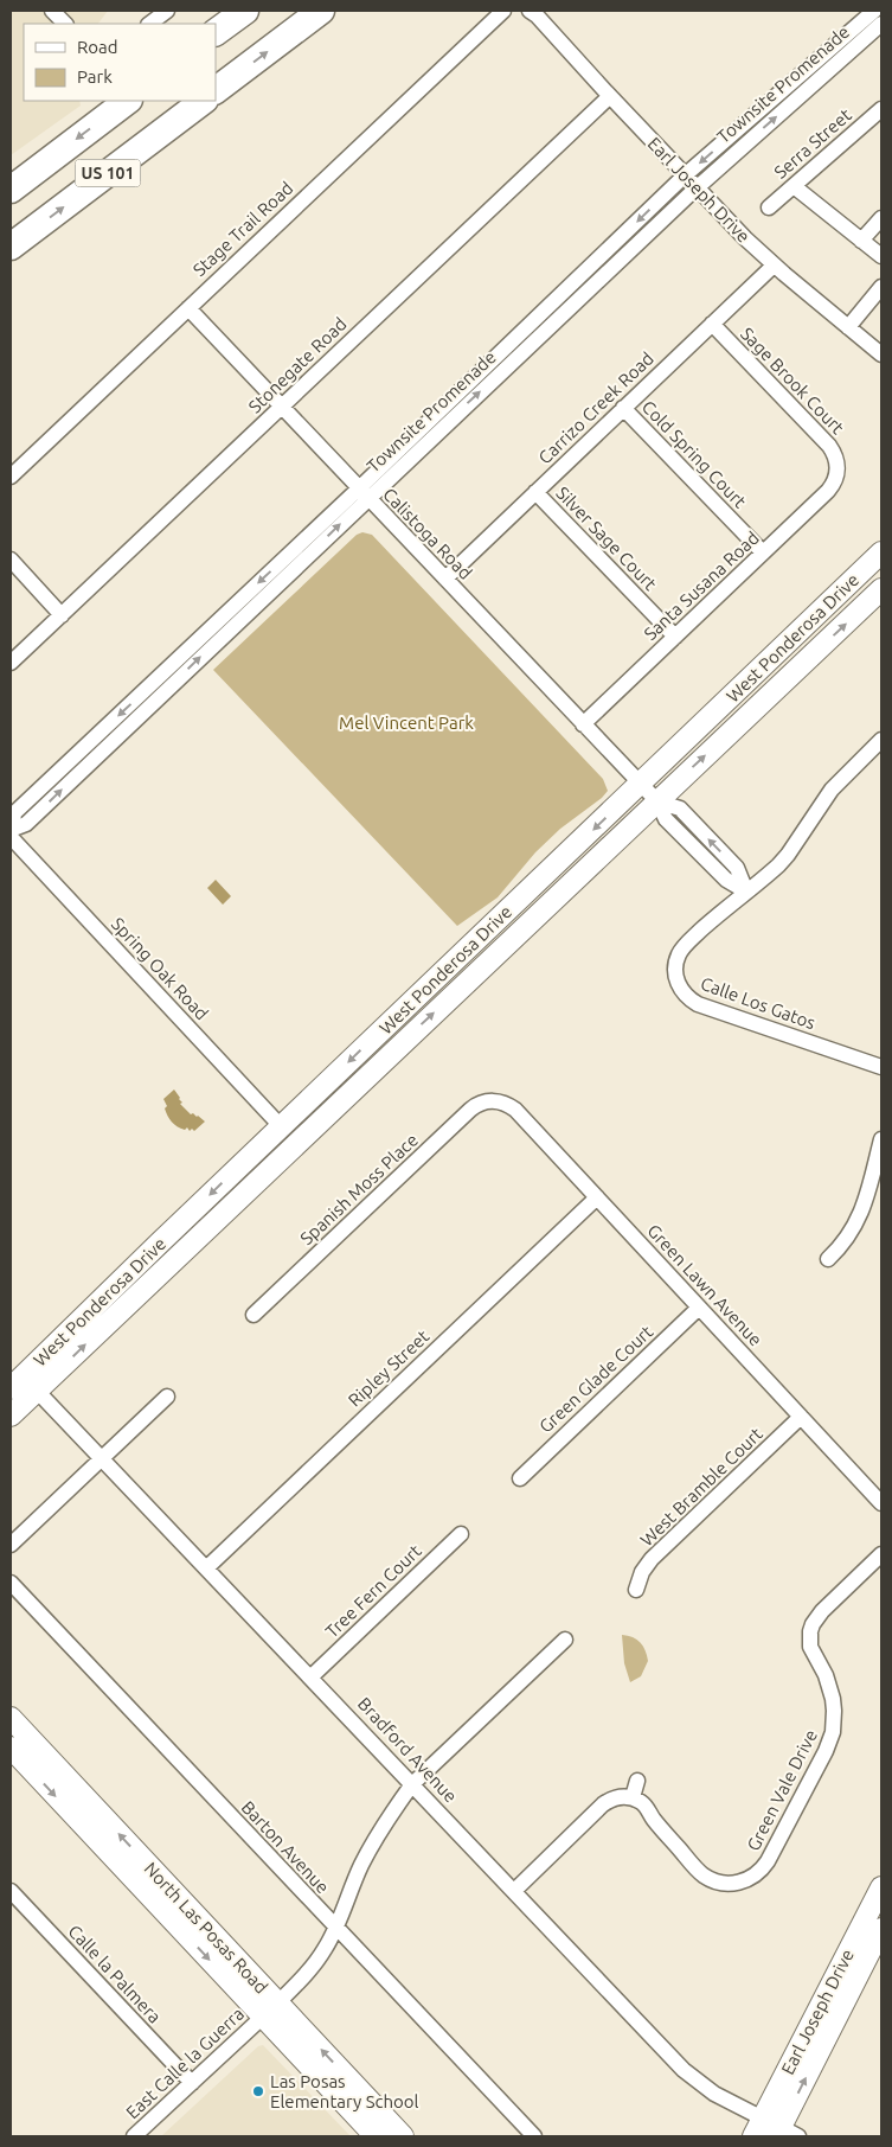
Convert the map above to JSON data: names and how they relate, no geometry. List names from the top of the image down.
{
  "streets": {
    "highway": ["US 101"],
    "main road": ["Earl Joseph Drive", "West Ponderosa Drive", "North Las Posas Road"],
    "street": [
      "Townsite Promenade",
      "Serra Street",
      "Stage Trail Road",
      "Stonegate Road",
      "Sage Brook Court",
      "Carrizo Creek Road",
      "Cold Spring Court",
      "Calistoga Road",
      "Silver Sage Court",
      "Santa Susana Road",
      "Spring Oak Road",
      "Calle Los Gatos",
      "Spanish Moss Place",
      "Green Lawn Avenue",
      "Ripley Street",
      "Green Glade Court",
      "West Bramble Court",
      "Tree Fern Court",
      "Bradford Avenue",
      "Green Vale Drive",
      "Barton Avenue",
      "Calle la Palmera",
      "East Calle la Guerra"
    ]
  },
  "crossings": [
    ["Townsite Promenade", "Earl Joseph Drive"],
    ["Townsite Promenade", "Calistoga Road"],
    ["Earl Joseph Drive", "Stonegate Road"],
    ["Earl Joseph Drive", "Carrizo Creek Road"],
    ["Earl Joseph Drive", "Bradford Avenue"],
    ["Stage Trail Road", "Calistoga Road"],
    ["Stonegate Road", "Calistoga Road"],
    ["Sage Brook Court", "Carrizo Creek Road"],
    ["Sage Brook Court", "Santa Susana Road"],
    ["Carrizo Creek Road", "Cold Spring Court"],
    ["Carrizo Creek Road", "Calistoga Road"],
    ["Carrizo Creek Road", "Silver Sage Court"],
    ["Cold Spring Court", "Santa Susana Road"],
    ["Calistoga Road", "Santa Susana Road"],
    ["Calistoga Road", "West Ponderosa Drive"],
    ["Silver Sage Court", "Santa Susana Road"],
    ["West Ponderosa Drive", "Spring Oak Road"],
    ["West Ponderosa Drive", "Bradford Avenue"],
    ["Spanish Moss Place", "Green Lawn Avenue"],
    ["Green Lawn Avenue", "Ripley Street"],
    ["Green Lawn Avenue", "Green Glade Court"],
    ["Green Lawn Avenue", "West Bramble Court"],
    ["Ripley Street", "Bradford Avenue"],
    ["Tree Fern Court", "Bradford Avenue"],
    ["Bradford Avenue", "East Calle la Guerra"],
    ["Barton Avenue", "East Calle la Guerra"],
    ["North Las Posas Road", "East Calle la Guerra"],
    ["Calle la Palmera", "East Calle la Guerra"]
  ],
  "parks": ["Mel Vincent Park"],
  "places": ["Las Posas Elementary School"],
  "legend": ["Road", "Park"]
}
